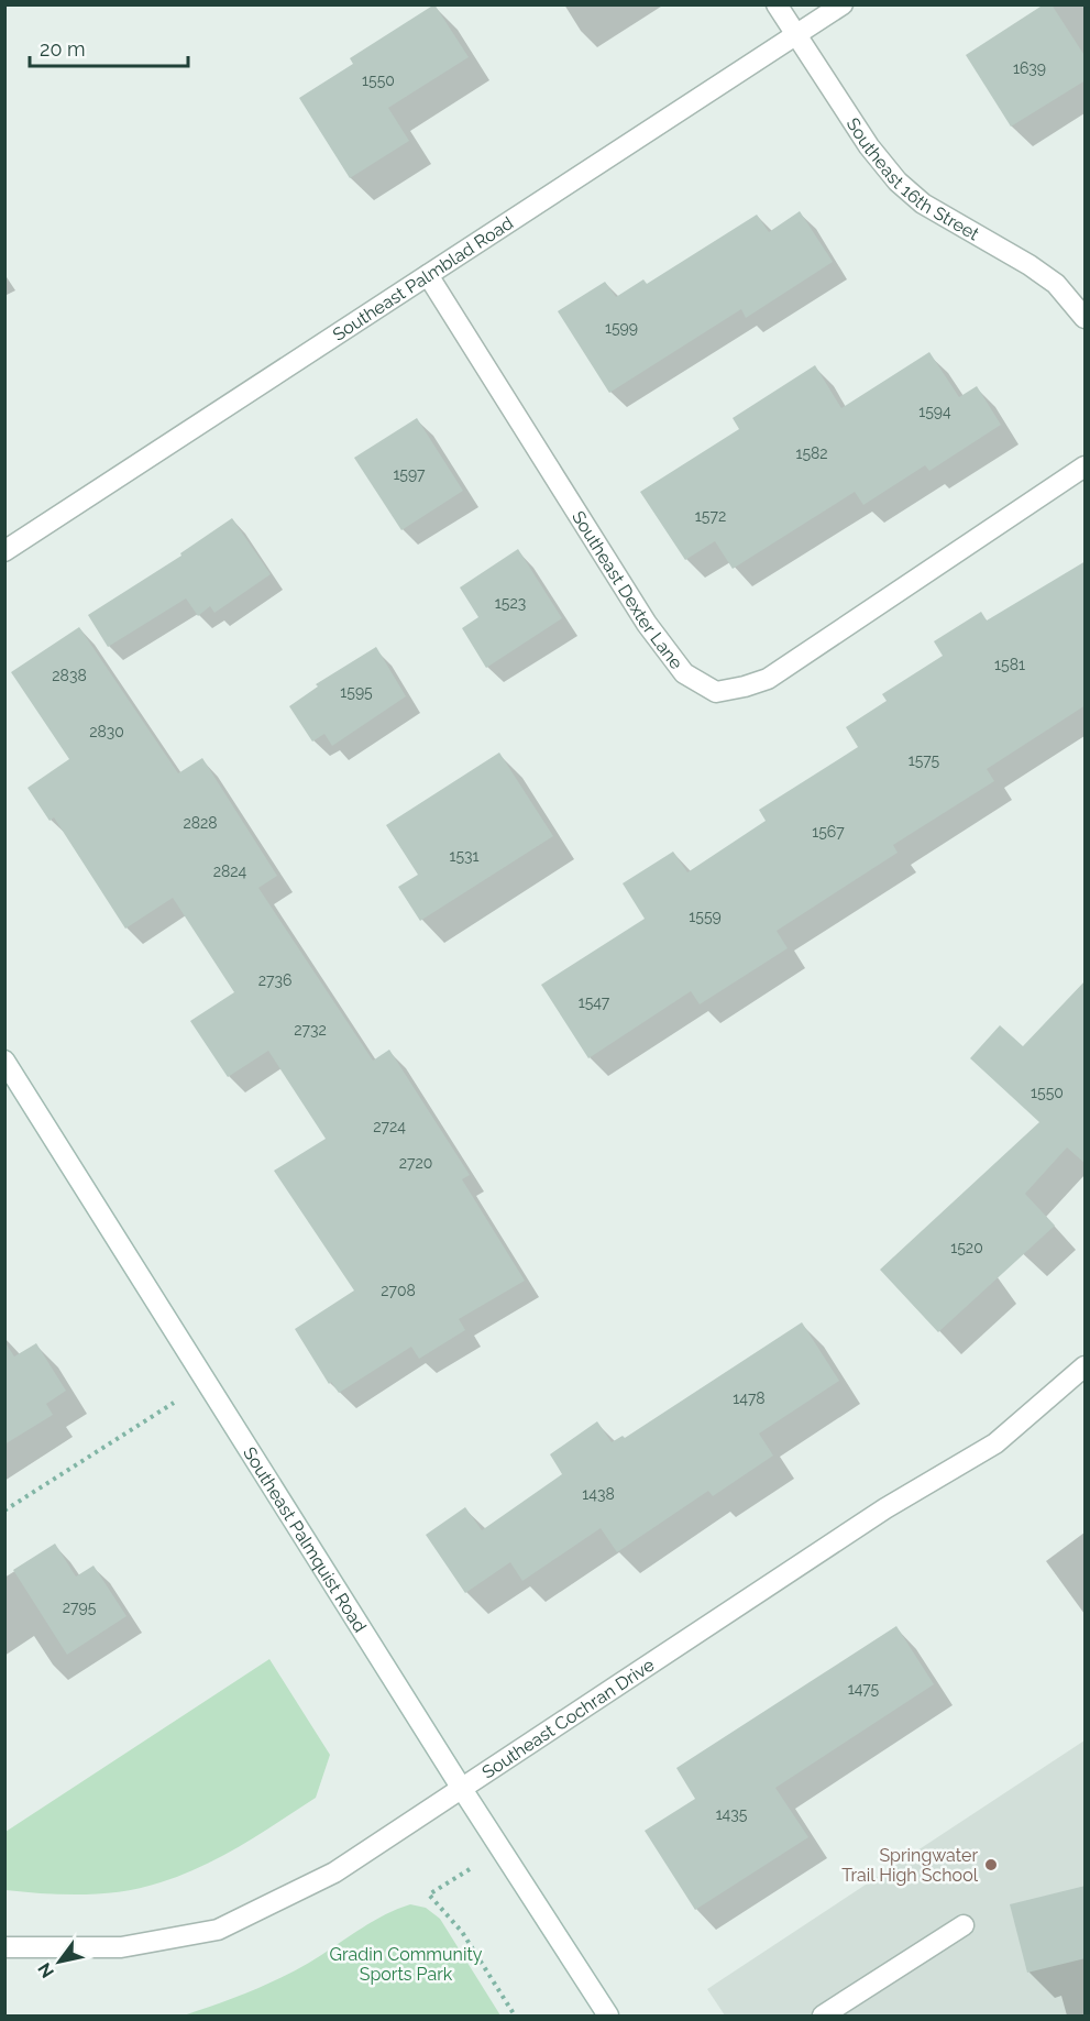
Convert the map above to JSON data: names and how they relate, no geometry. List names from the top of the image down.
{
  "streets": {
    "street": [
      "Southeast 16th Street",
      "Southeast Palmblad Road",
      "Southeast Dexter Lane",
      "Southeast Palmquist Road",
      "Southeast Cochran Drive"
    ]
  },
  "crossings": [
    ["Southeast 16th Street", "Southeast Palmblad Road"],
    ["Southeast Palmblad Road", "Southeast Dexter Lane"],
    ["Southeast Palmquist Road", "Southeast Cochran Drive"]
  ],
  "parks": ["Gradin Community Sports Park"],
  "places": ["Springwater Trail High School"],
  "house_numbers": [
    "1639",
    "1550",
    "1599",
    "1594",
    "1582",
    "1597",
    "1572",
    "1523",
    "1581",
    "2838",
    "1595",
    "2830",
    "1575",
    "2828",
    "1567",
    "1531",
    "2824",
    "1559",
    "2736",
    "1547",
    "2732",
    "1550",
    "2724",
    "2720",
    "1520",
    "2708",
    "1478",
    "1438",
    "2795",
    "1475",
    "1435"
  ],
  "scale_bar": "20 m",
  "north": "bottom left"
}
